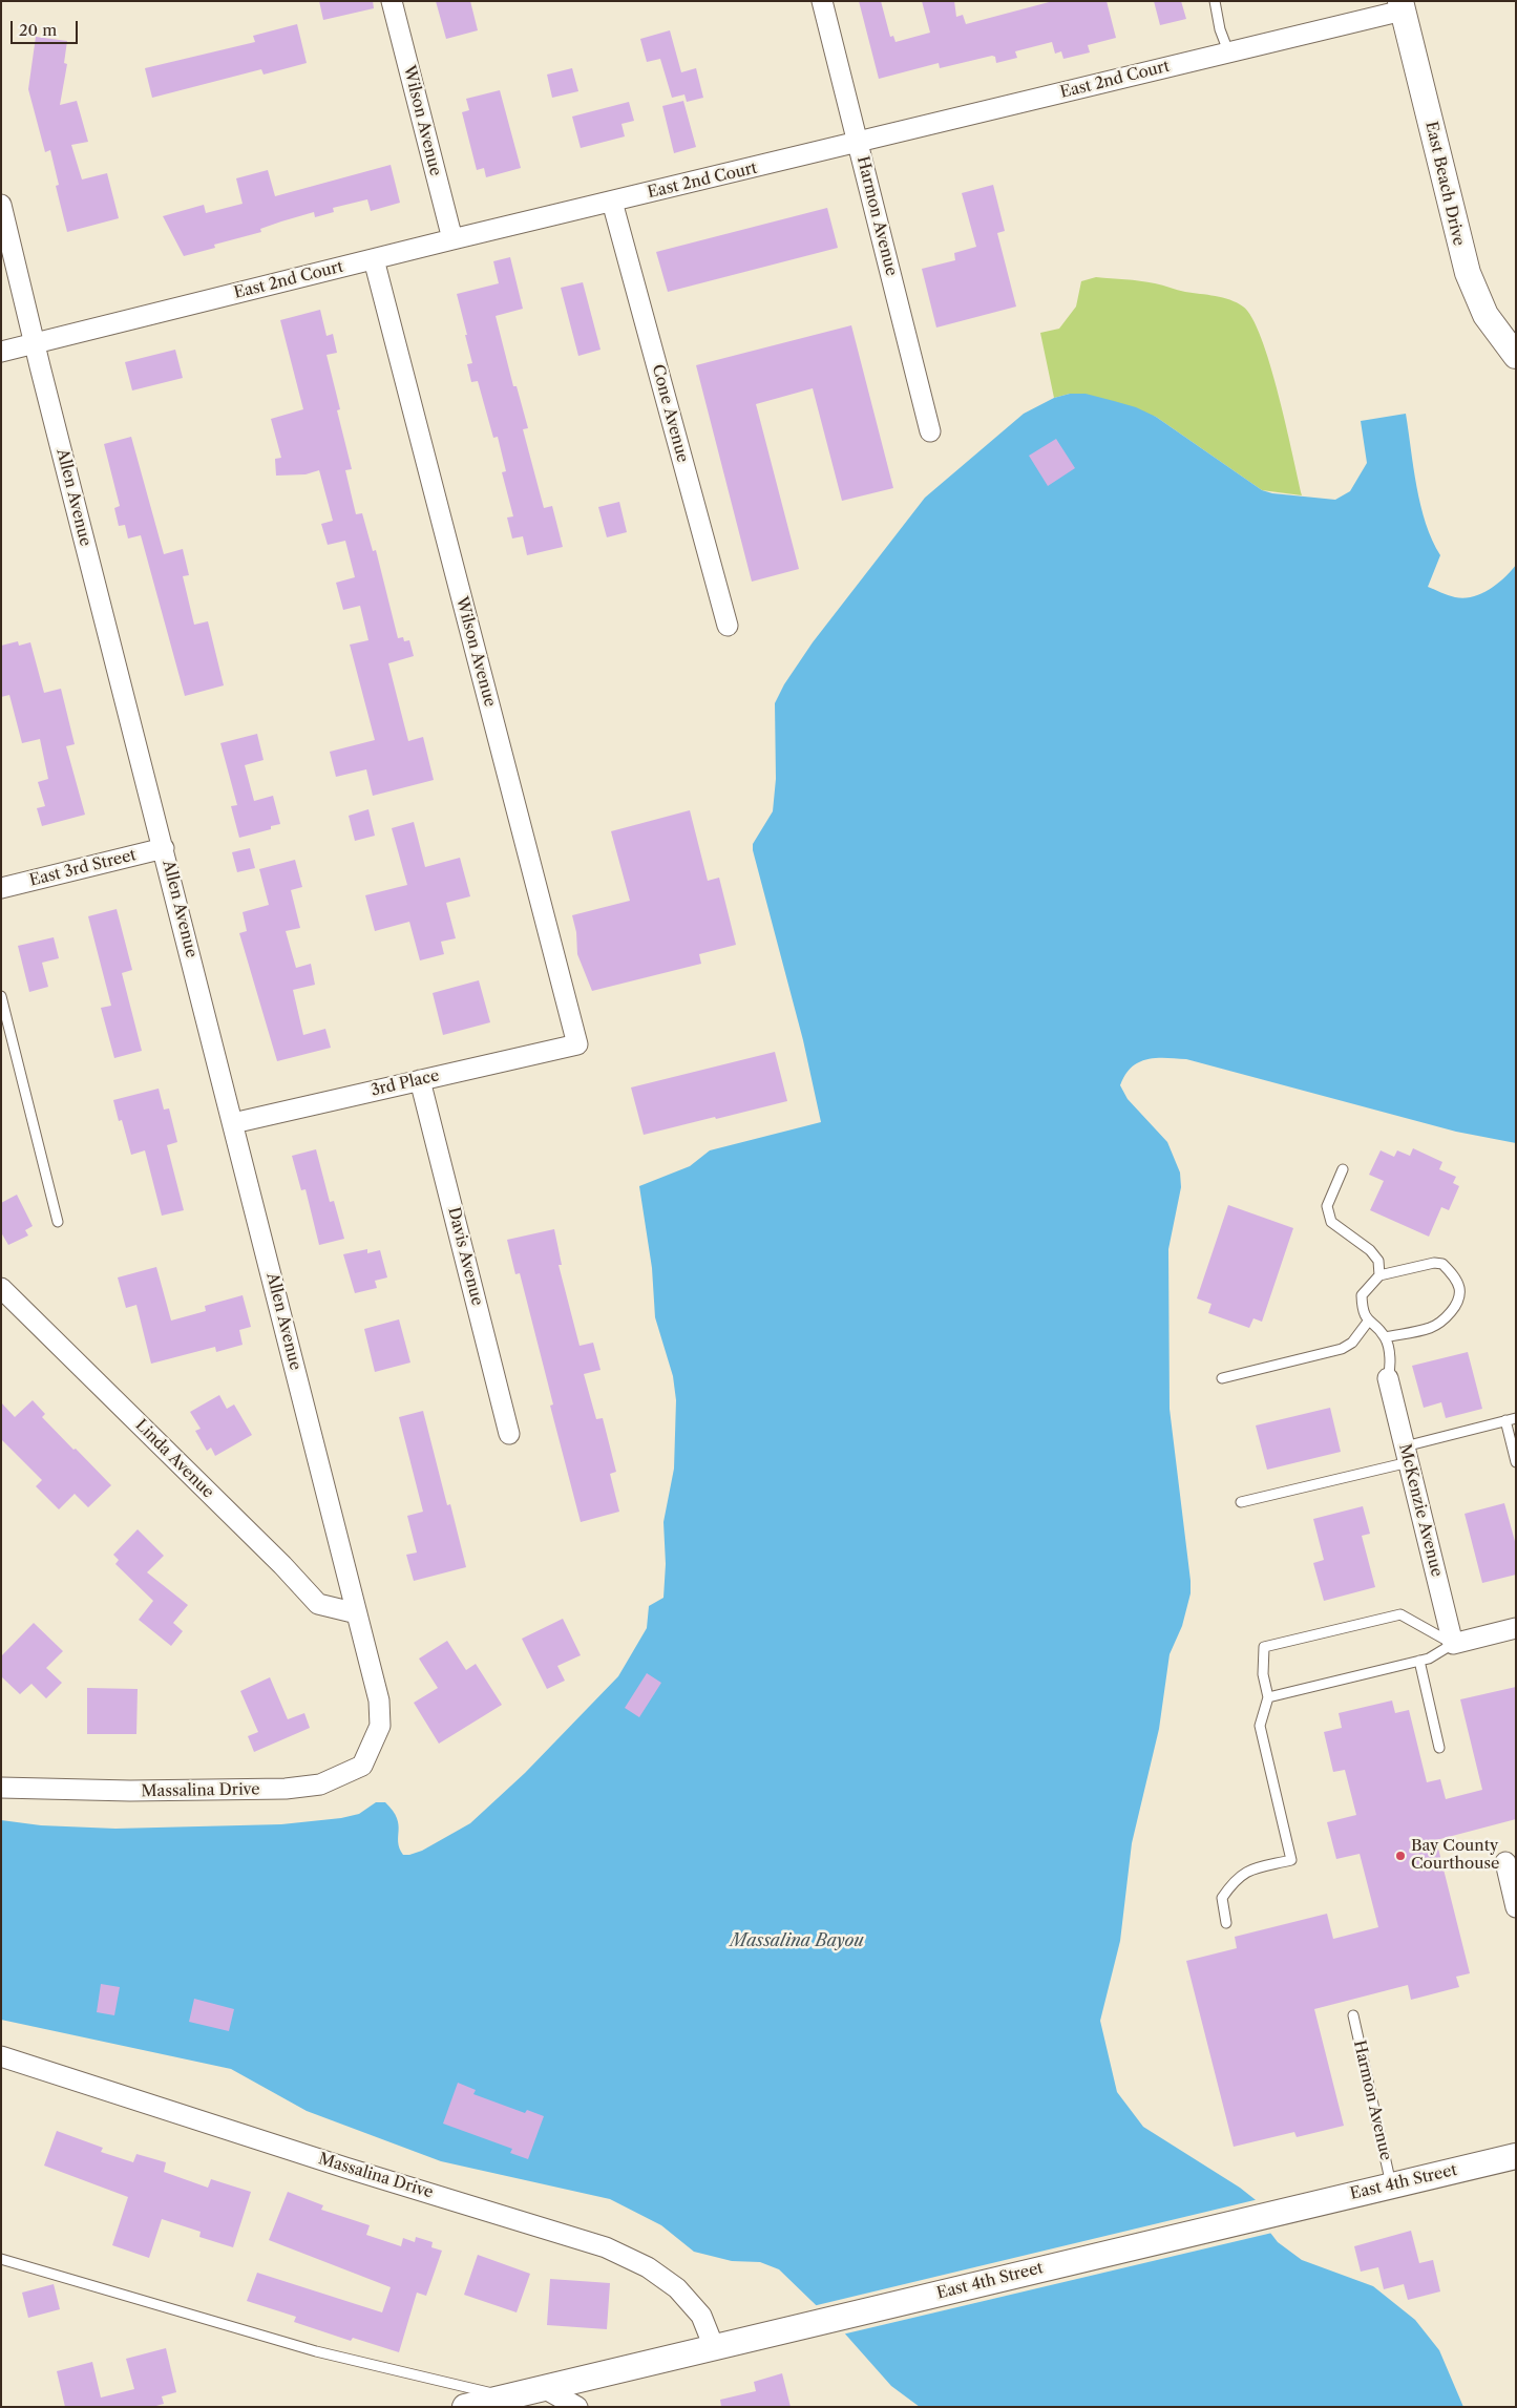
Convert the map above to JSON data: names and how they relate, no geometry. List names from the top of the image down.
{
  "streets": {
    "street": [
      "East 2nd Court",
      "Wilson Avenue",
      "East Beach Drive",
      "Harmon Avenue",
      "Cone Avenue",
      "Allen Avenue",
      "East 3rd Street",
      "3rd Place",
      "Davis Avenue",
      "Linda Avenue",
      "McKenzie Avenue",
      "Massalina Drive",
      "East 4th Street"
    ]
  },
  "crossings": [
    ["East 2nd Court", "Wilson Avenue"],
    ["East 2nd Court", "East Beach Drive"],
    ["East 2nd Court", "Harmon Avenue"],
    ["East 2nd Court", "Cone Avenue"],
    ["East 2nd Court", "Allen Avenue"],
    ["Wilson Avenue", "3rd Place"],
    ["Harmon Avenue", "East 4th Street"],
    ["Allen Avenue", "East 3rd Street"],
    ["Allen Avenue", "3rd Place"],
    ["Allen Avenue", "Linda Avenue"],
    ["Allen Avenue", "Massalina Drive"],
    ["3rd Place", "Davis Avenue"],
    ["Linda Avenue", "Massalina Drive"],
    ["Massalina Drive", "East 4th Street"]
  ],
  "water": ["Massalina Bayou"],
  "places": ["Bay County Courthouse"],
  "scale_bar": "20 m"
}
